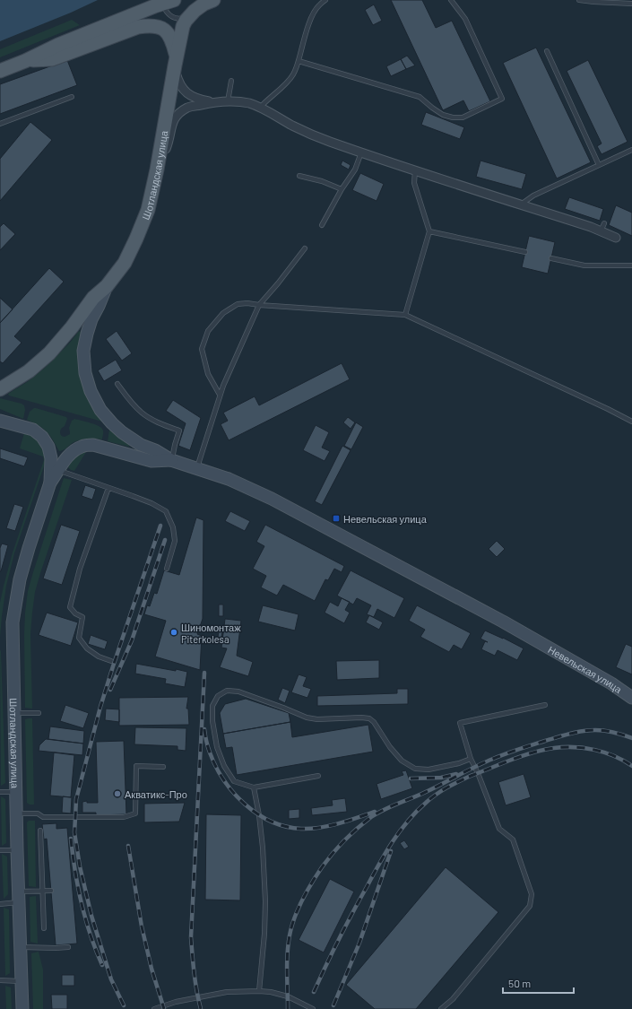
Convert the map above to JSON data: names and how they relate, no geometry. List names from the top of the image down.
{
  "streets": {
    "main road": ["Шотландская улица"],
    "street": ["Невельская улица"]
  },
  "places": {
    "transit": ["Невельская улица"],
    "other": ["Шиномонтаж Piterkolesa", "Акватикс-Про"]
  },
  "scale_bar": "50 m"
}
